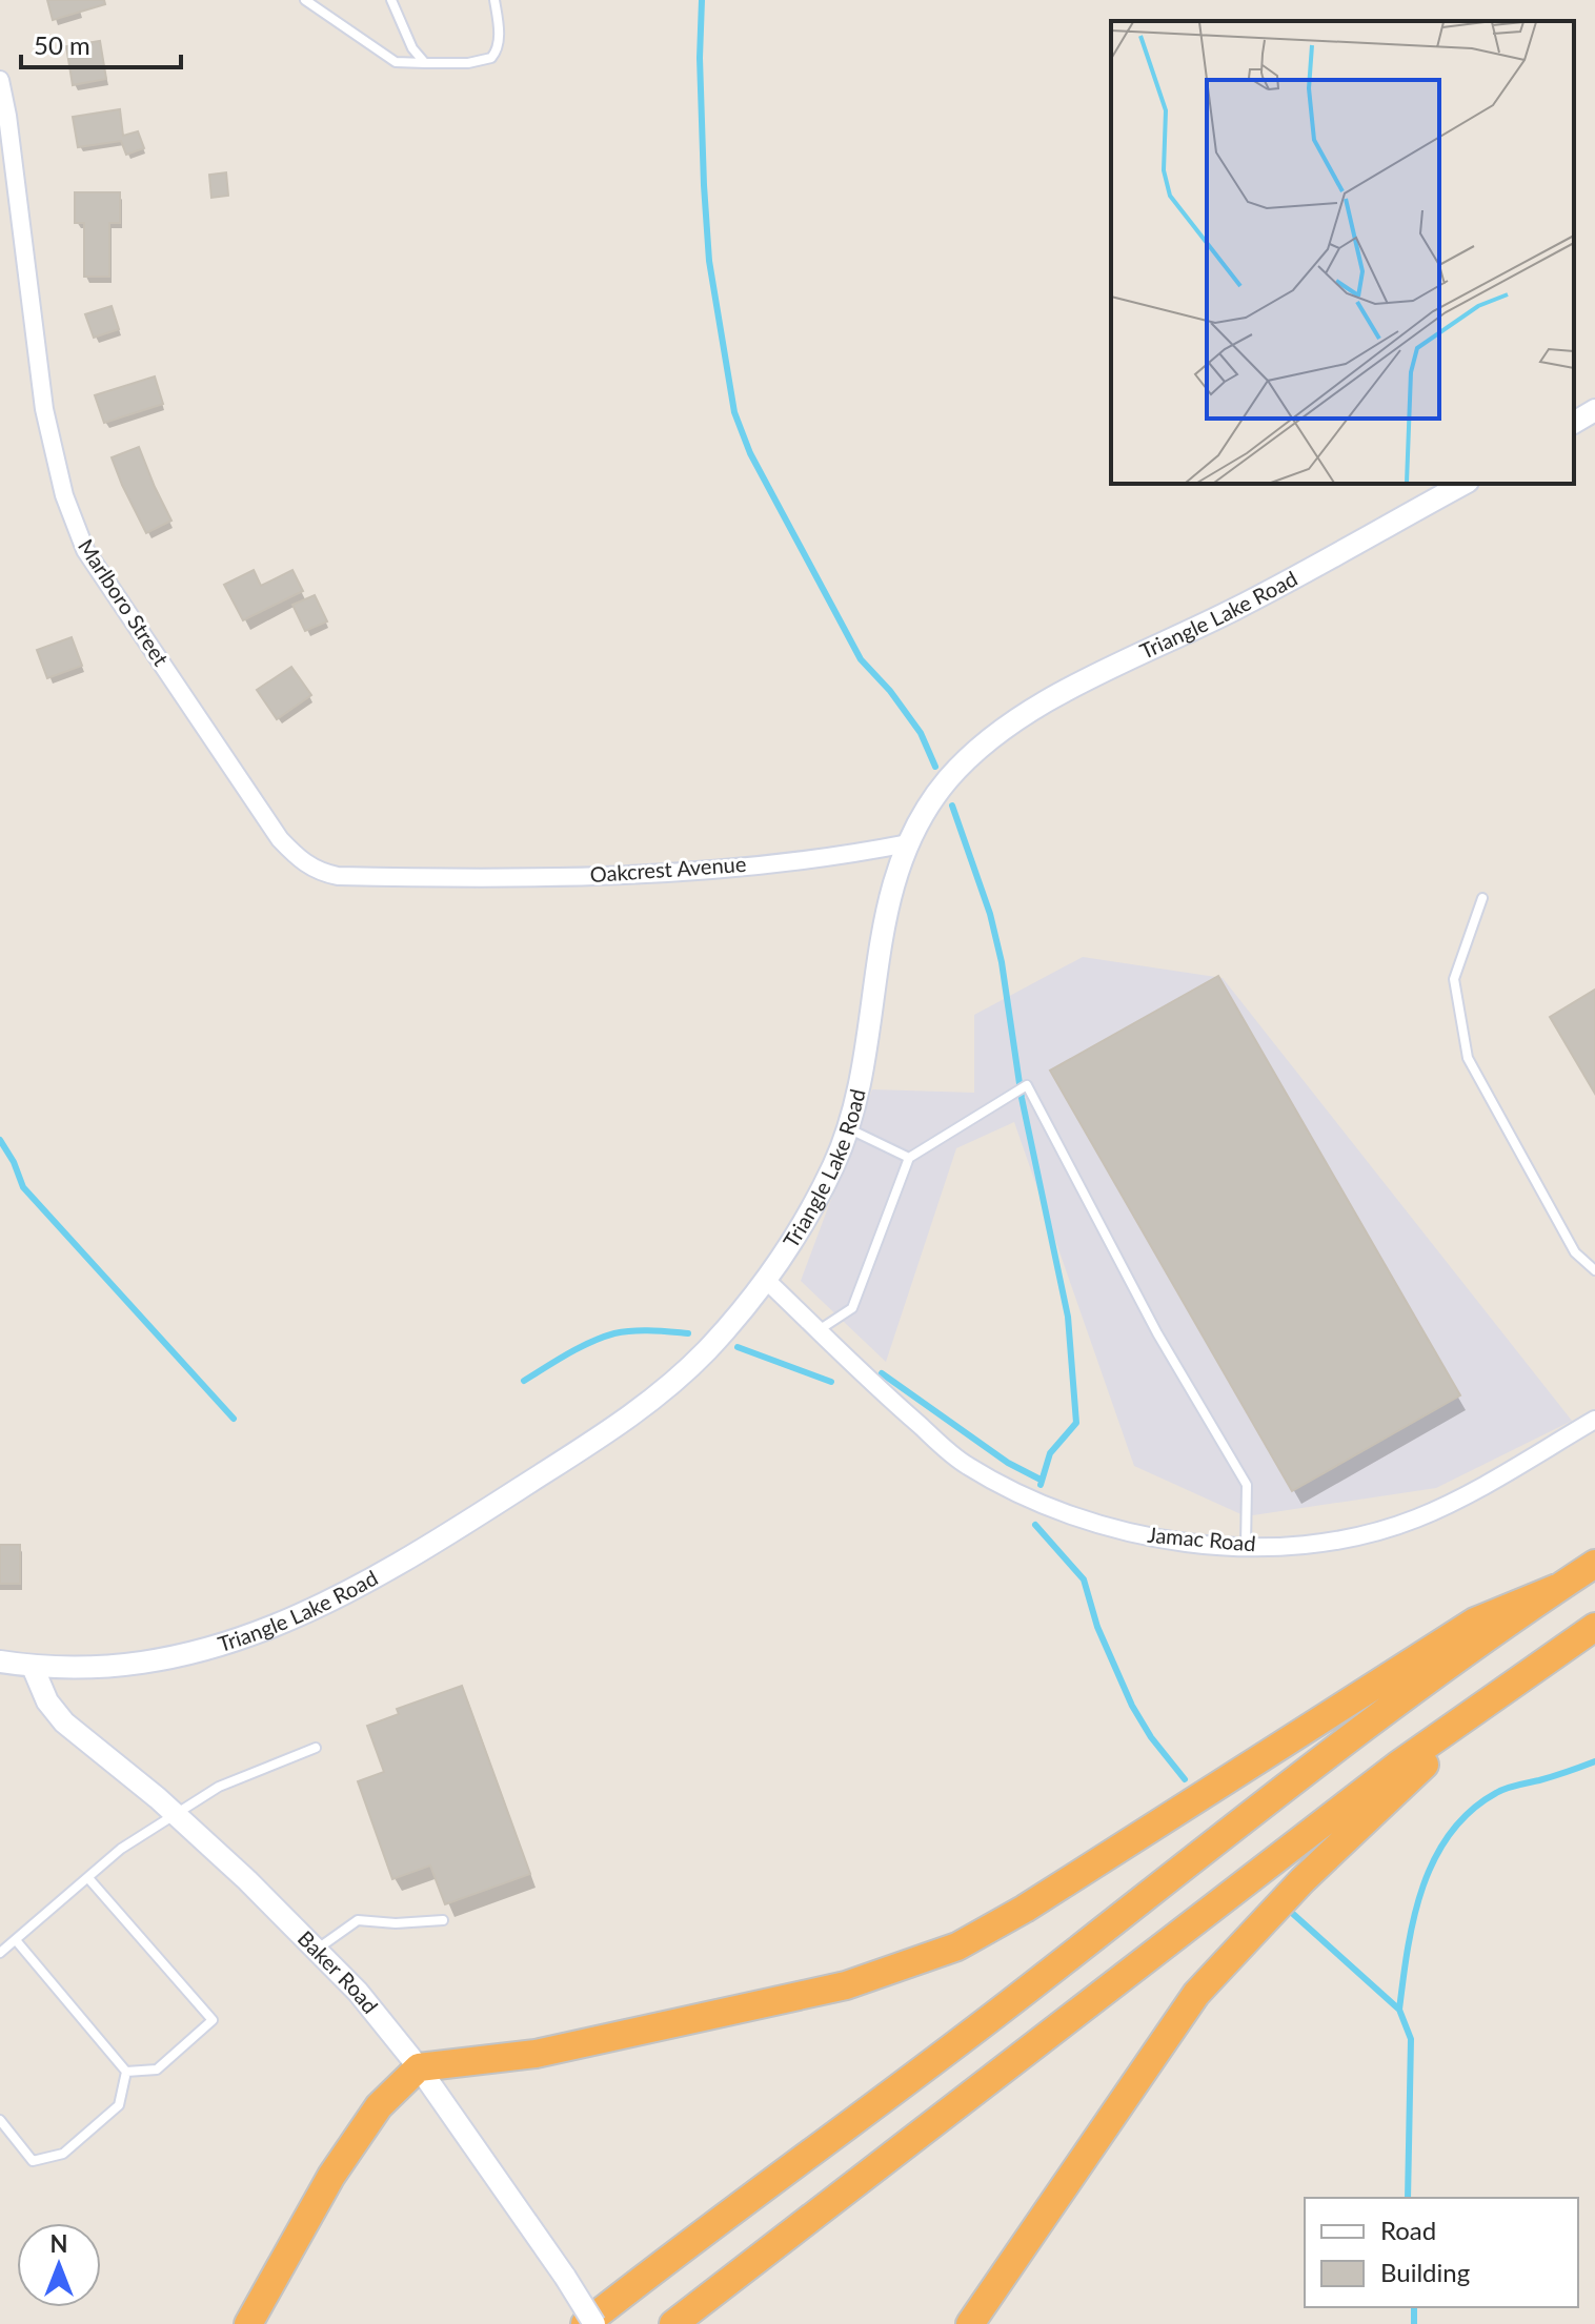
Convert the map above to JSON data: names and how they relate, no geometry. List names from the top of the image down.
{
  "streets": {
    "street": [
      "Marlboro Street",
      "Triangle Lake Road",
      "Oakcrest Avenue",
      "Jamac Road",
      "Baker Road"
    ]
  },
  "crossings": [
    ["Marlboro Street", "Oakcrest Avenue"],
    ["Triangle Lake Road", "Oakcrest Avenue"],
    ["Triangle Lake Road", "Jamac Road"],
    ["Triangle Lake Road", "Baker Road"]
  ],
  "legend": ["Road", "Building"],
  "scale_bar": "50 m",
  "north": "top"
}
